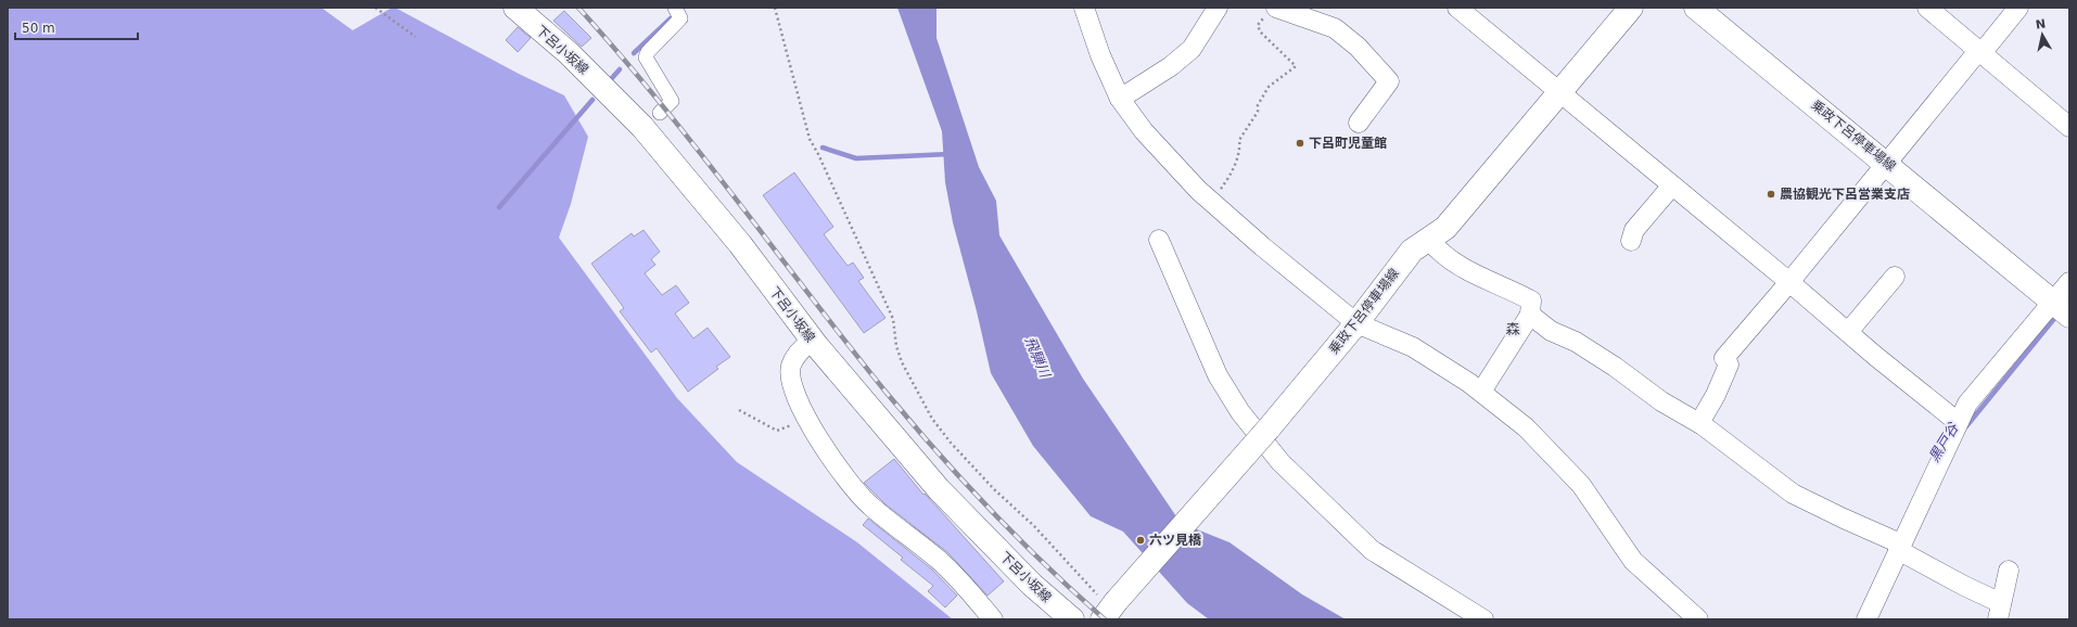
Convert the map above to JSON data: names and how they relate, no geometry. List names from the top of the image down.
{
  "streets": {
    "main road": ["下呂小坂線", "乗政下呂停車場線"]
  },
  "districts": ["森"],
  "water": ["飛騨川", "黒戸谷"],
  "places": ["下呂町児童館", "農協観光下呂営業支店", "六ツ見橋"],
  "scale_bar": "50 m",
  "north": "top"
}
